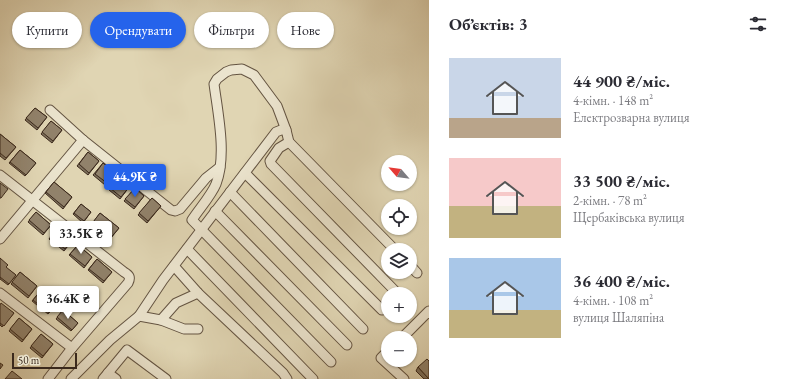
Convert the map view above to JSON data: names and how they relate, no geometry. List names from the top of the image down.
{
  "scale_bar": "50 m",
  "north": "top left",
  "page": {
    "heading": "Об’єктів: 3",
    "chip": [
      "Купити",
      "Орендувати",
      "Фільтри",
      "Нове"
    ],
    "list": [
      {
        "name": "44 900 ₴/міс.",
        "note": "4-кімн. · 148 m² · Електрозварна вулиця"
      },
      {
        "name": "33 500 ₴/міс.",
        "note": "2-кімн. · 78 m² · Щербаківська вулиця"
      },
      {
        "name": "36 400 ₴/міс.",
        "note": "4-кімн. · 108 m² · вулиця Шаляпіна"
      }
    ],
    "map_buttons": ["+", "−"],
    "price": ["44.9K ₴", "33.5K ₴", "36.4K ₴"],
    "scale": "50 m"
  }
}
